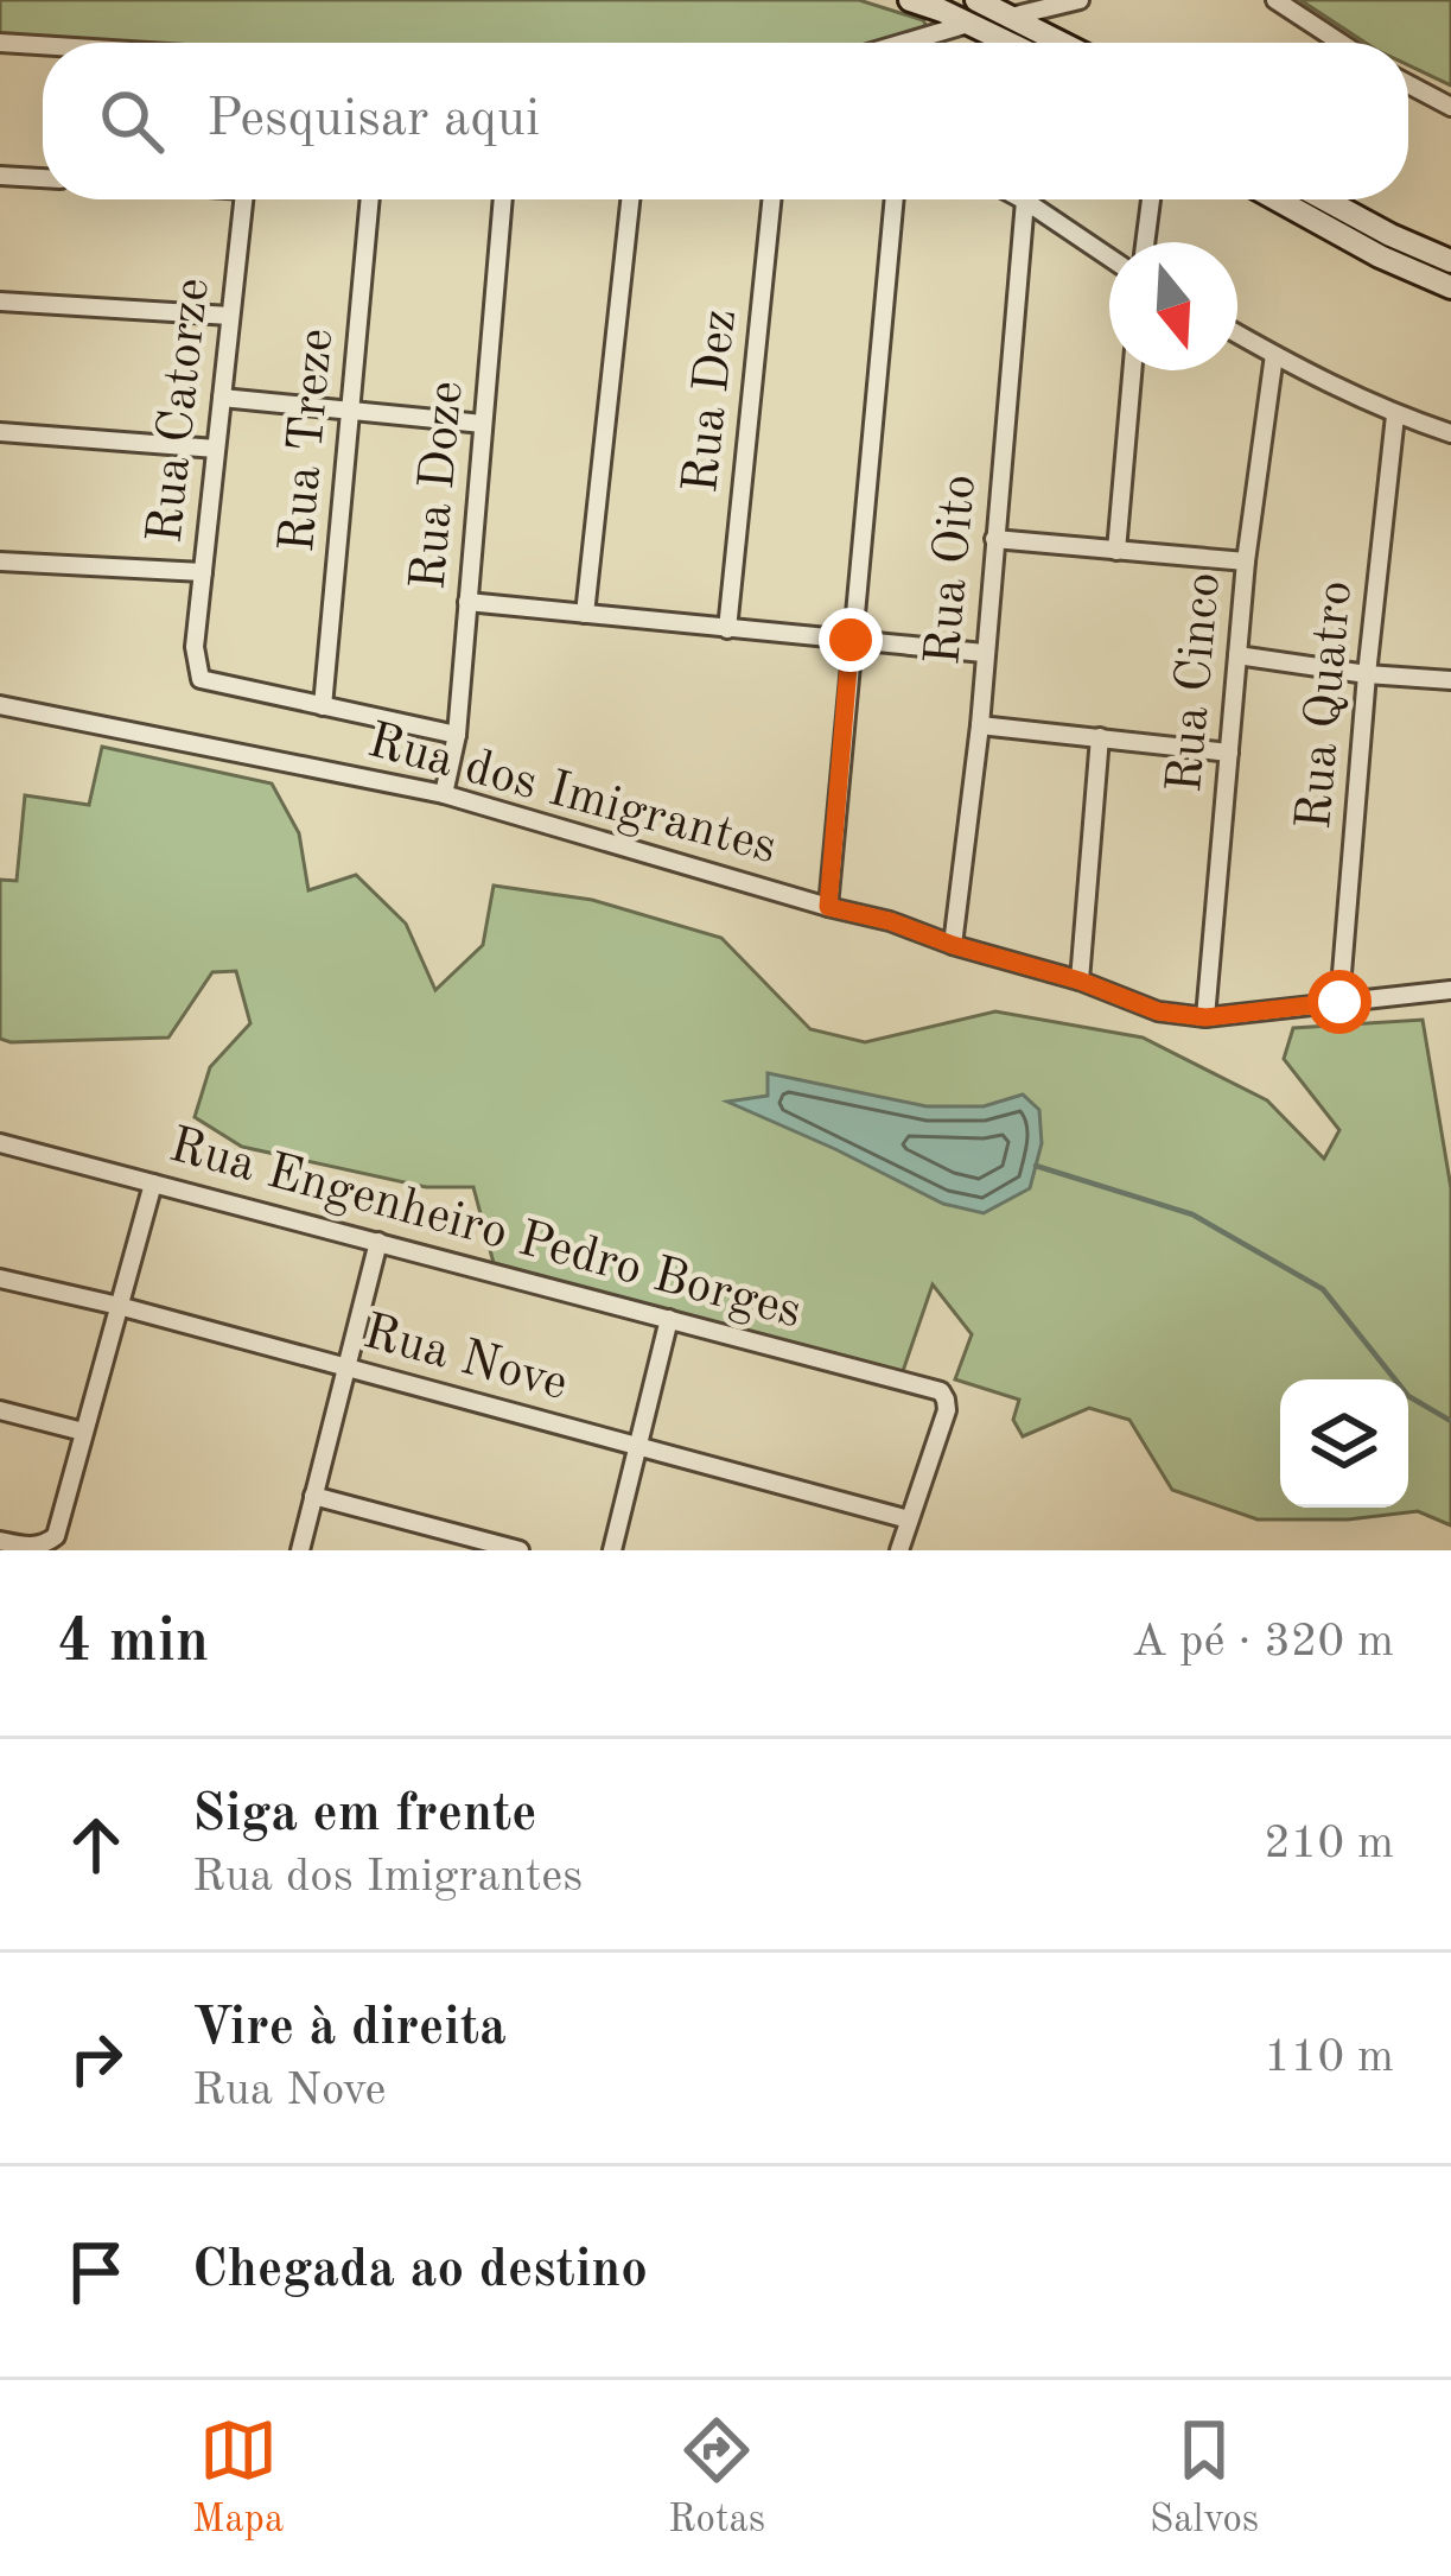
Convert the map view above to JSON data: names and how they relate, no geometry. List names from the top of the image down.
{
  "streets": {
    "street": [
      "Rua Dez",
      "Rua Catorze",
      "Rua Treze",
      "Rua Doze",
      "Rua Oito",
      "Rua Cinco",
      "Rua Quatro",
      "Rua dos Imigrantes",
      "Rua Engenheiro Pedro Borges",
      "Rua Nove"
    ]
  },
  "crossings": [
    ["Rua Catorze", "Rua Treze"],
    ["Rua Doze", "Rua dos Imigrantes"],
    ["Rua Oito", "Rua dos Imigrantes"],
    ["Rua Cinco", "Rua dos Imigrantes"],
    ["Rua Quatro", "Rua dos Imigrantes"],
    ["Rua Engenheiro Pedro Borges", "Rua Nove"]
  ],
  "north": "bottom",
  "page": {
    "search": "Pesquisar aqui",
    "heading": ["4 min", "A pé · 320 m"],
    "list": [
      ["Siga em frente", "Rua dos Imigrantes", "210 m"],
      ["Vire à direita", "Rua Nove", "110 m"],
      "Chegada ao destino"
    ],
    "nav": ["Mapa", "Rotas", "Salvos"]
  }
}
